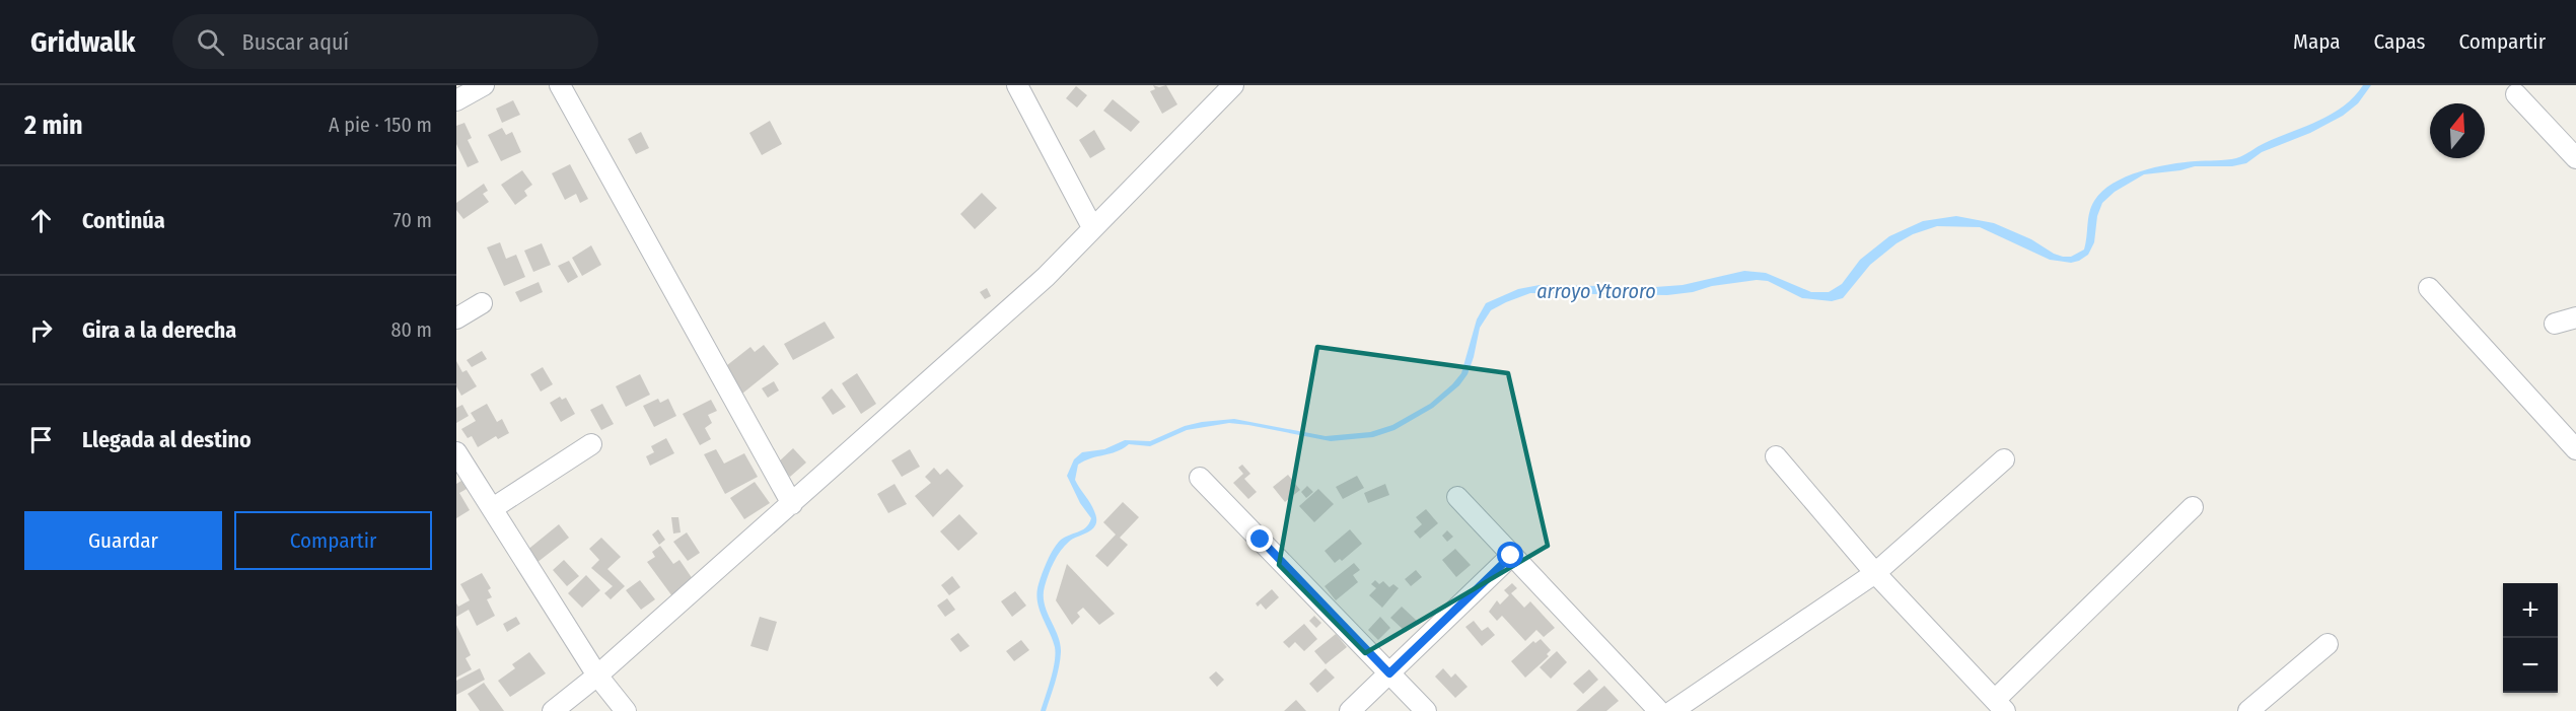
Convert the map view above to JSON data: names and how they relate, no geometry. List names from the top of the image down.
{
  "water": ["arroyo Ytororo"],
  "north": "top",
  "page": {
    "header": "Gridwalk",
    "search": "Buscar aquí",
    "nav": ["Mapa", "Capas", "Compartir"],
    "heading": ["2 min", "A pie · 150 m"],
    "list": [
      ["Continúa", "70 m"],
      ["Gira a la derecha", "80 m"],
      "Llegada al destino"
    ],
    "buttons": ["Guardar", "Compartir"],
    "map_buttons": ["+", "−"]
  }
}
